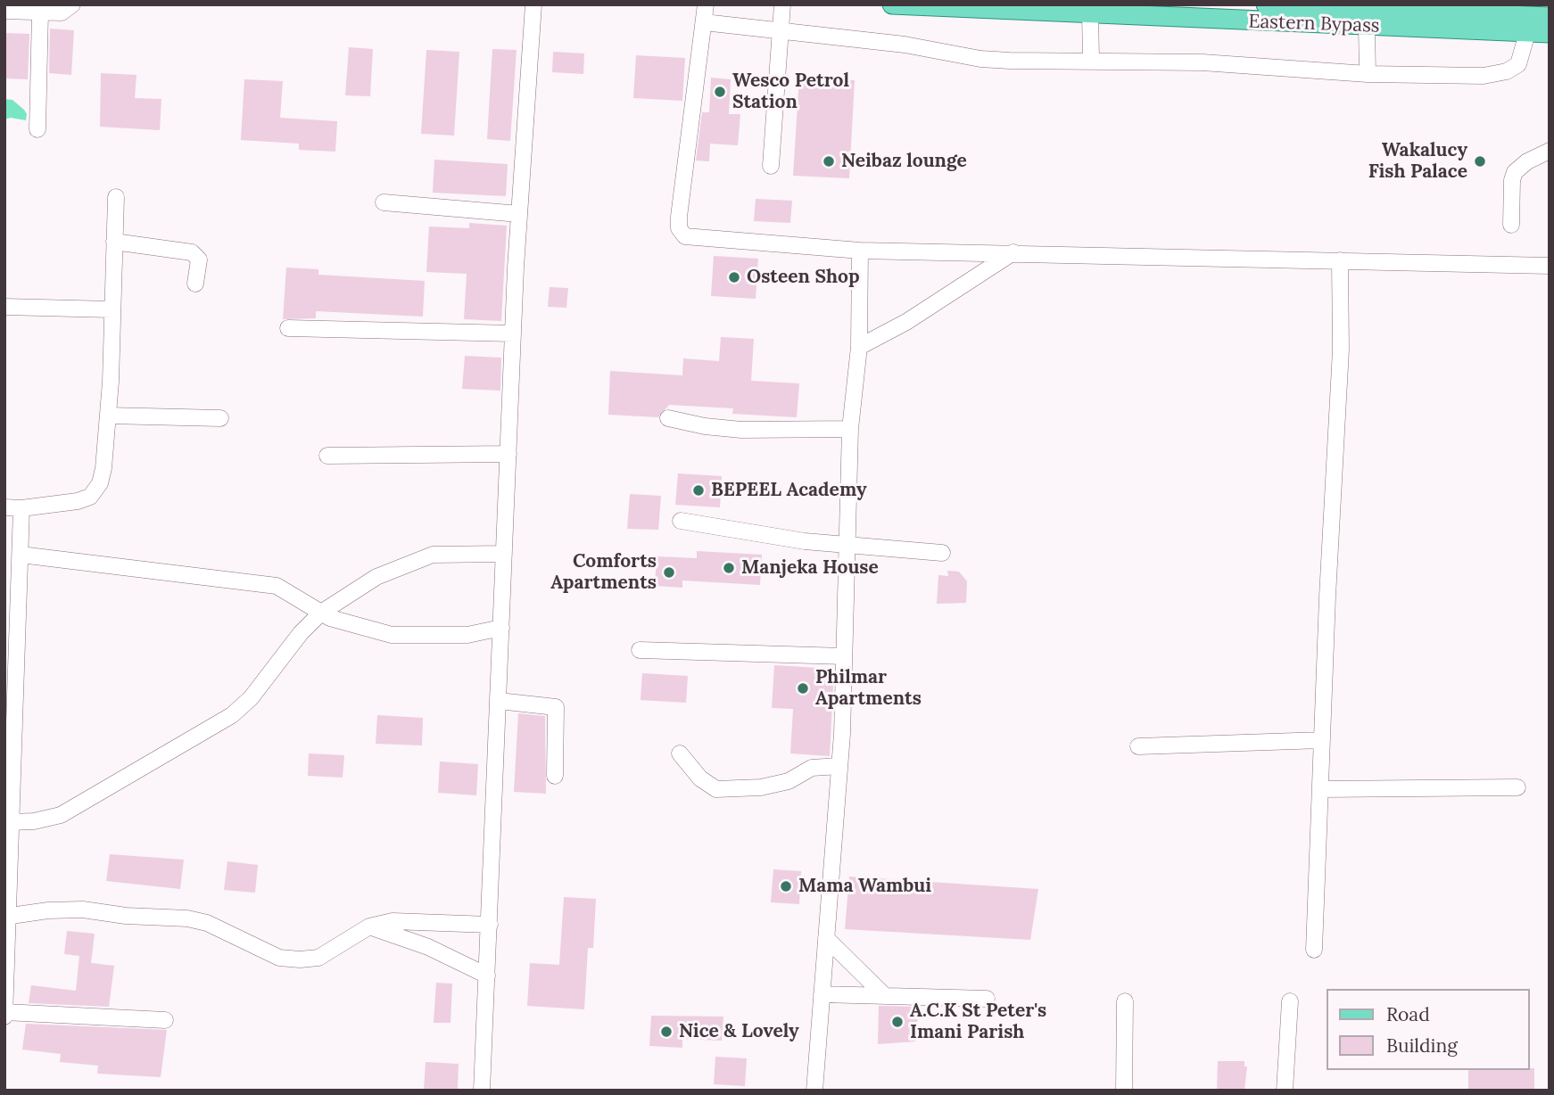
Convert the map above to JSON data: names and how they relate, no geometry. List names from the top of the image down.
{
  "streets": {
    "main road": ["Eastern Bypass"]
  },
  "places": [
    "Wesco Petrol Station",
    "Neibaz lounge",
    "Wakalucy Fish Palace",
    "Osteen Shop",
    "BEPEEL Academy",
    "Manjeka House",
    "Comforts Apartments",
    "Philmar Apartments",
    "Mama Wambui",
    "A.C.K St Peter's Imani Parish",
    "Nice & Lovely"
  ],
  "legend": ["Road", "Building"]
}
